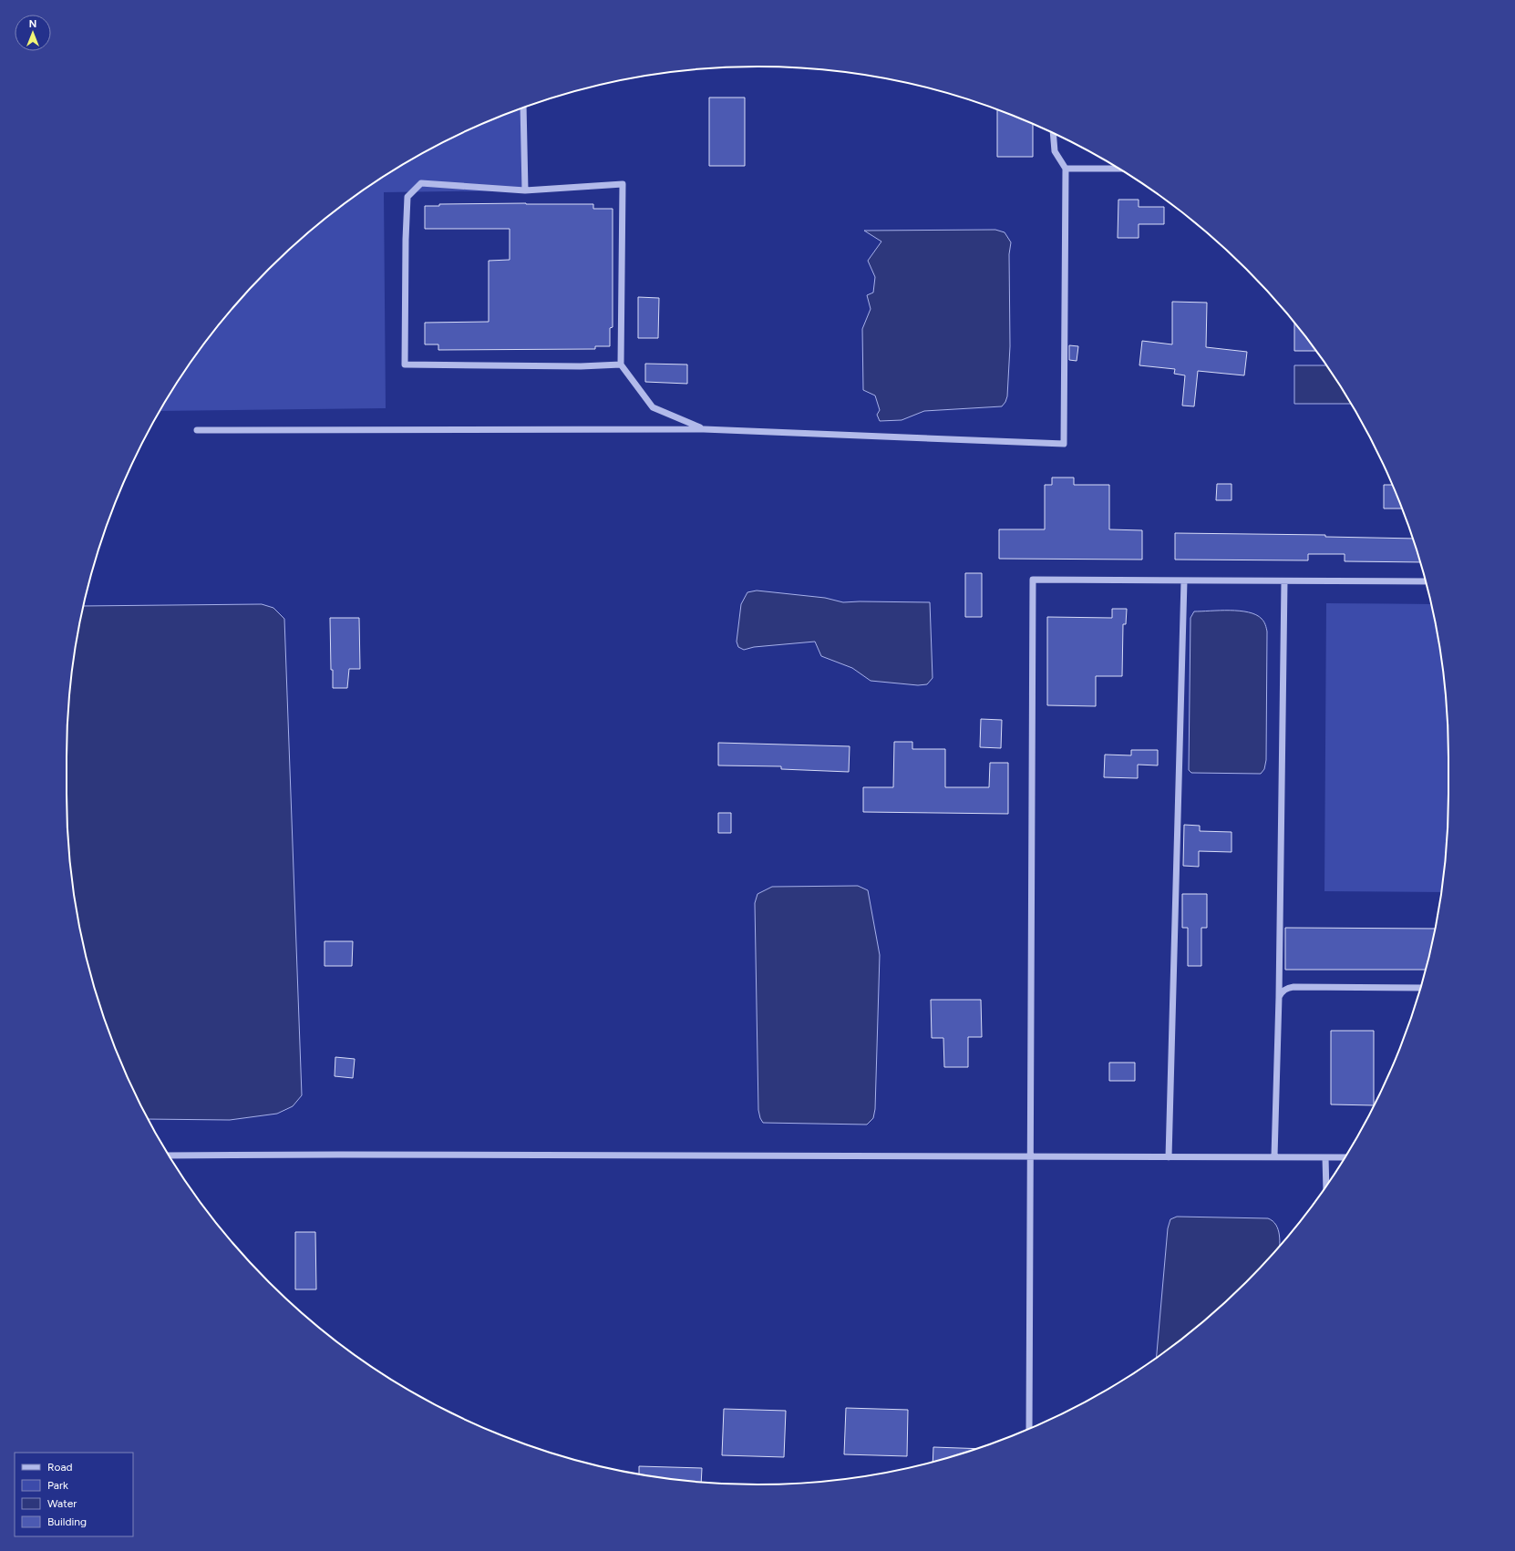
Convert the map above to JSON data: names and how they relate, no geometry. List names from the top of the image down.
{
  "legend": [
    "Road",
    "Park",
    "Water",
    "Building"
  ],
  "north": "top"
}
